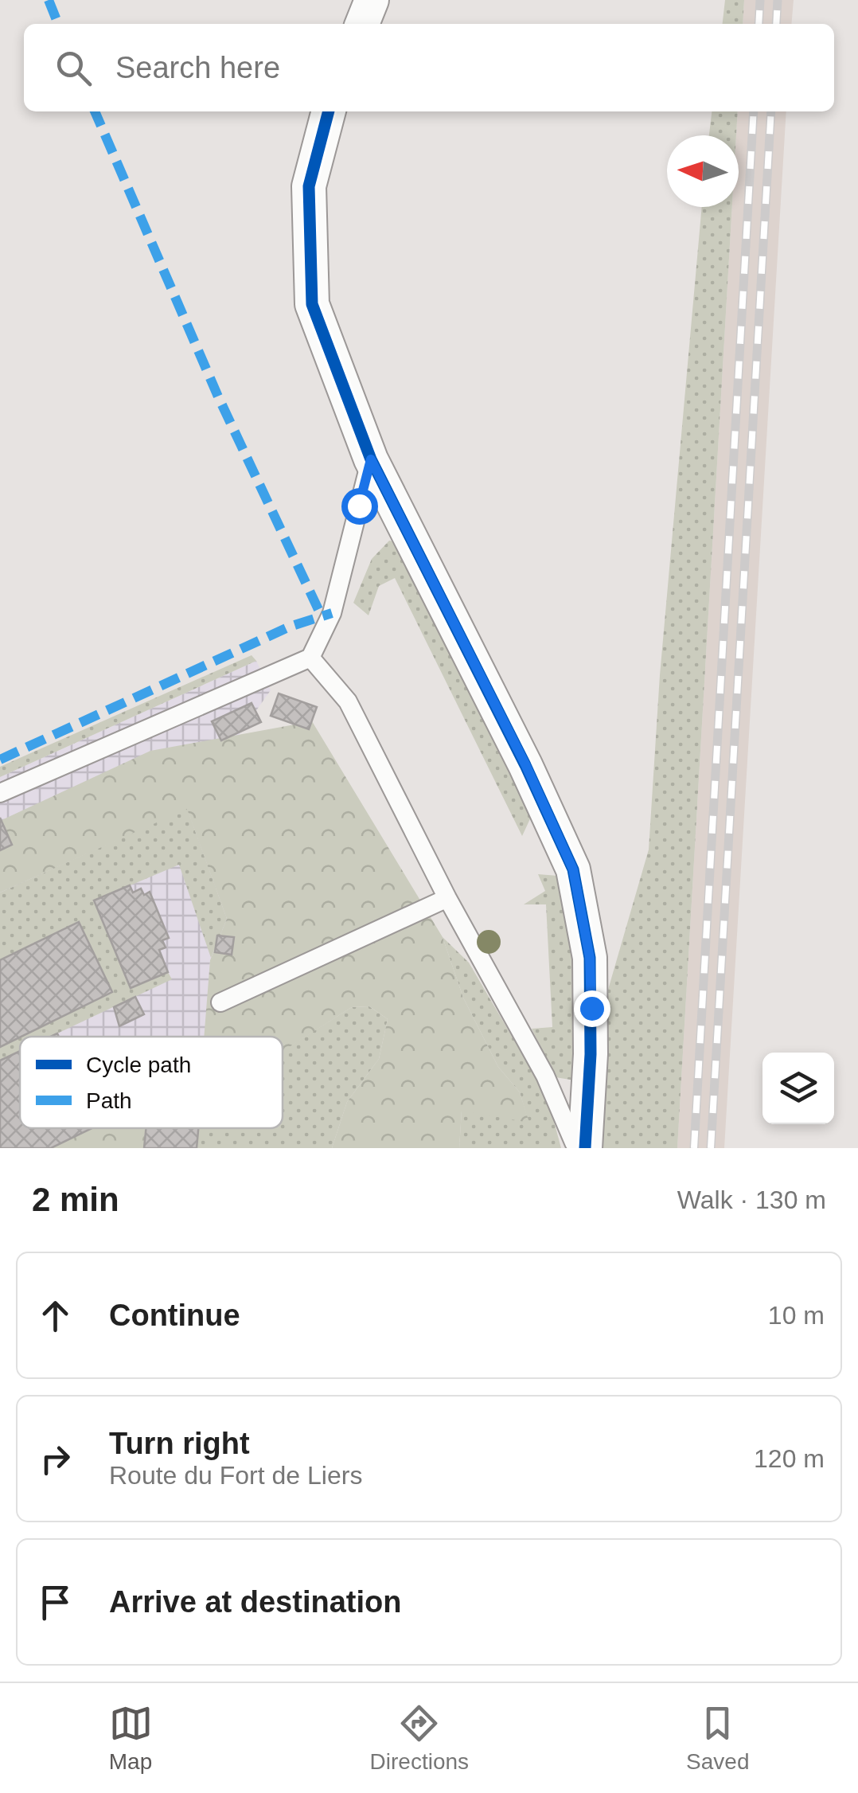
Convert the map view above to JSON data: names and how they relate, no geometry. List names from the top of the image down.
{
  "legend": ["Cycle path", "Path"],
  "north": "left",
  "page": {
    "search": "Search here",
    "heading": ["2 min", "Walk · 130 m"],
    "list": [
      ["Continue", "10 m"],
      ["Turn right", "Route du Fort de Liers", "120 m"],
      "Arrive at destination"
    ],
    "nav": ["Map", "Directions", "Saved"]
  }
}
